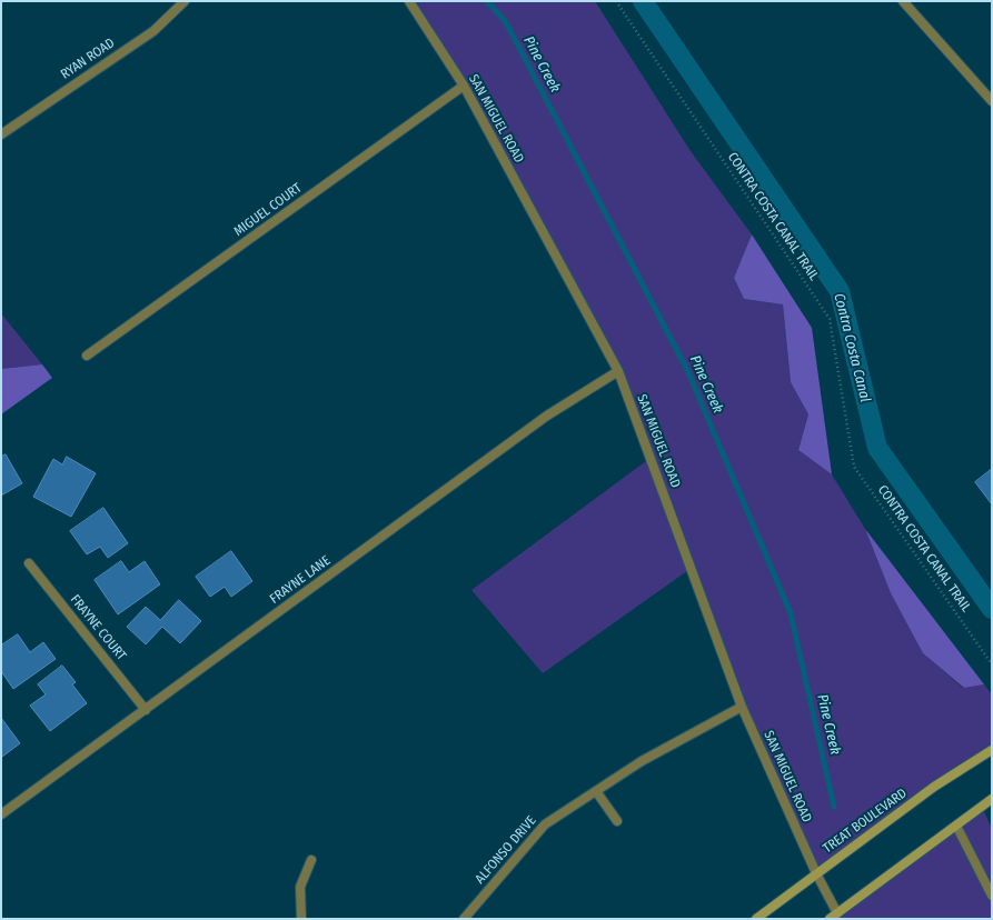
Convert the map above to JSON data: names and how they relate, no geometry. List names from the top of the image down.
{
  "streets": {
    "main road": ["TREAT BOULEVARD"],
    "street": [
      "RYAN ROAD",
      "SAN MIGUEL ROAD",
      "MIGUEL COURT",
      "FRAYNE LANE",
      "FRAYNE COURT",
      "ALFONSO DRIVE"
    ],
    "path": ["CONTRA COSTA CANAL TRAIL"]
  },
  "crossings": [
    ["SAN MIGUEL ROAD", "MIGUEL COURT"],
    ["SAN MIGUEL ROAD", "FRAYNE LANE"],
    ["SAN MIGUEL ROAD", "TREAT BOULEVARD"],
    ["SAN MIGUEL ROAD", "ALFONSO DRIVE"],
    ["FRAYNE LANE", "FRAYNE COURT"]
  ],
  "water": ["Pine Creek", "Contra Costa Canal"]
}
